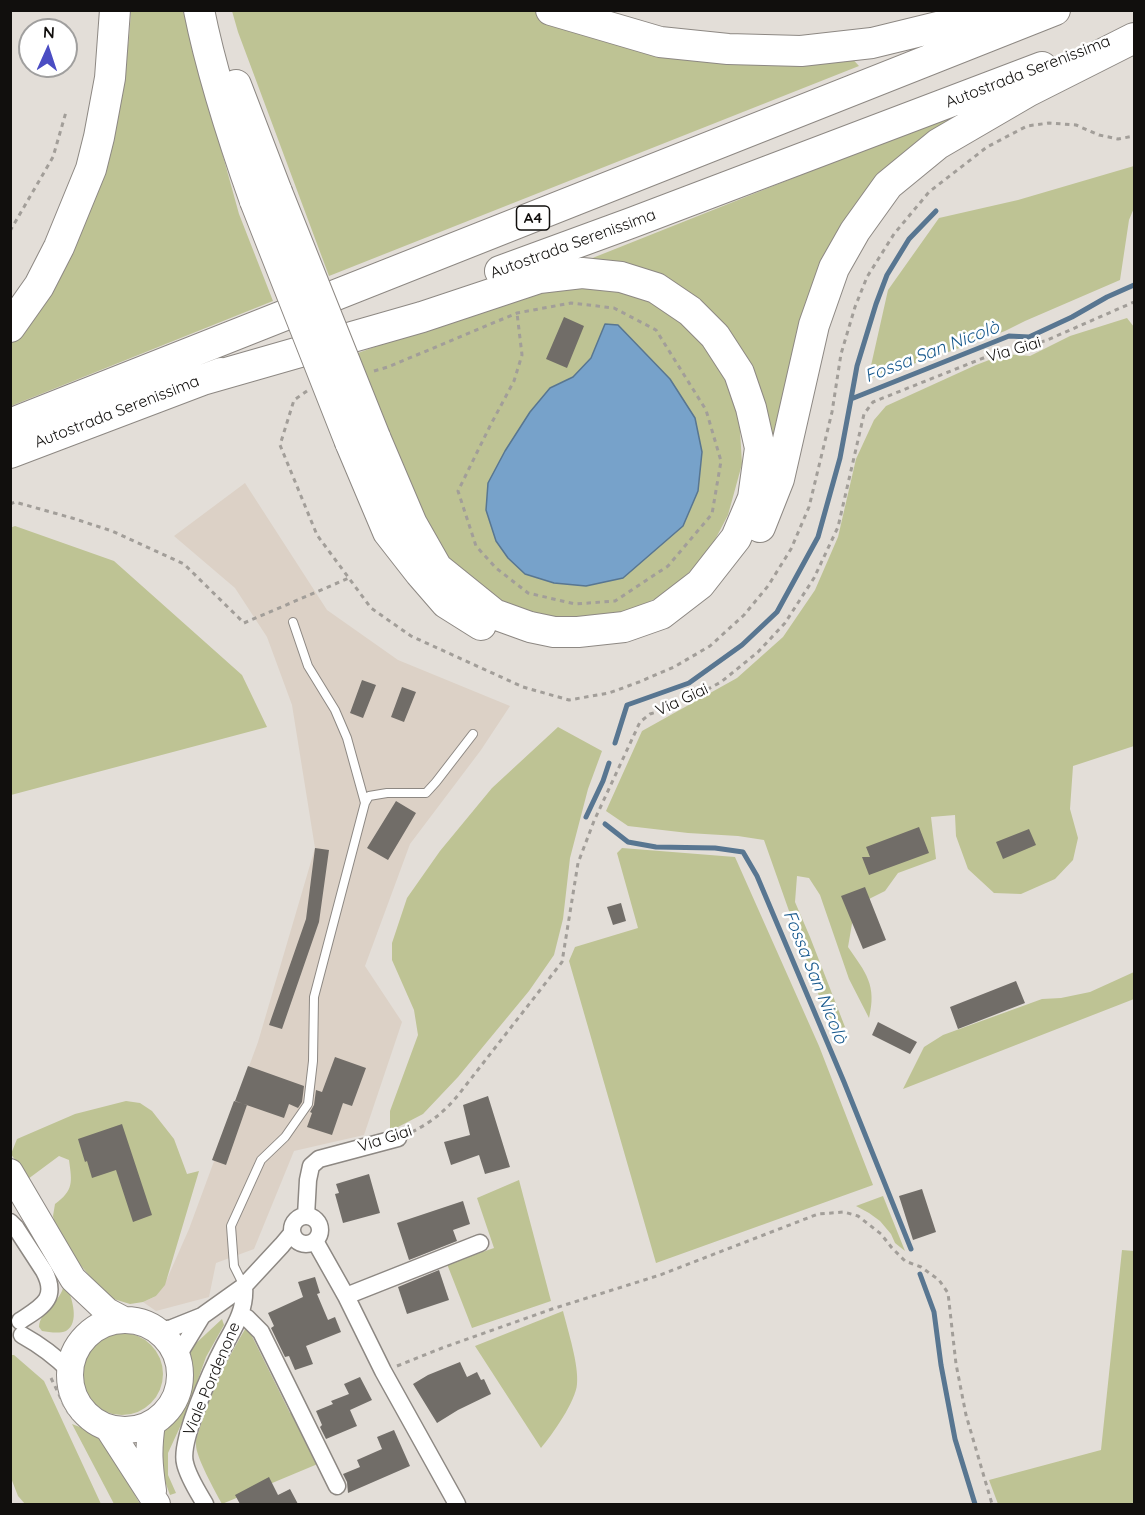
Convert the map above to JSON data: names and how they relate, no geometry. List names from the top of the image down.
{
  "streets": {
    "highway": ["Autostrada Serenissima", "A4"],
    "main road": ["Viale Pordenone"],
    "street": ["Via Giai"]
  },
  "water": ["Fossa San Nicolò"],
  "north": "top"
}
